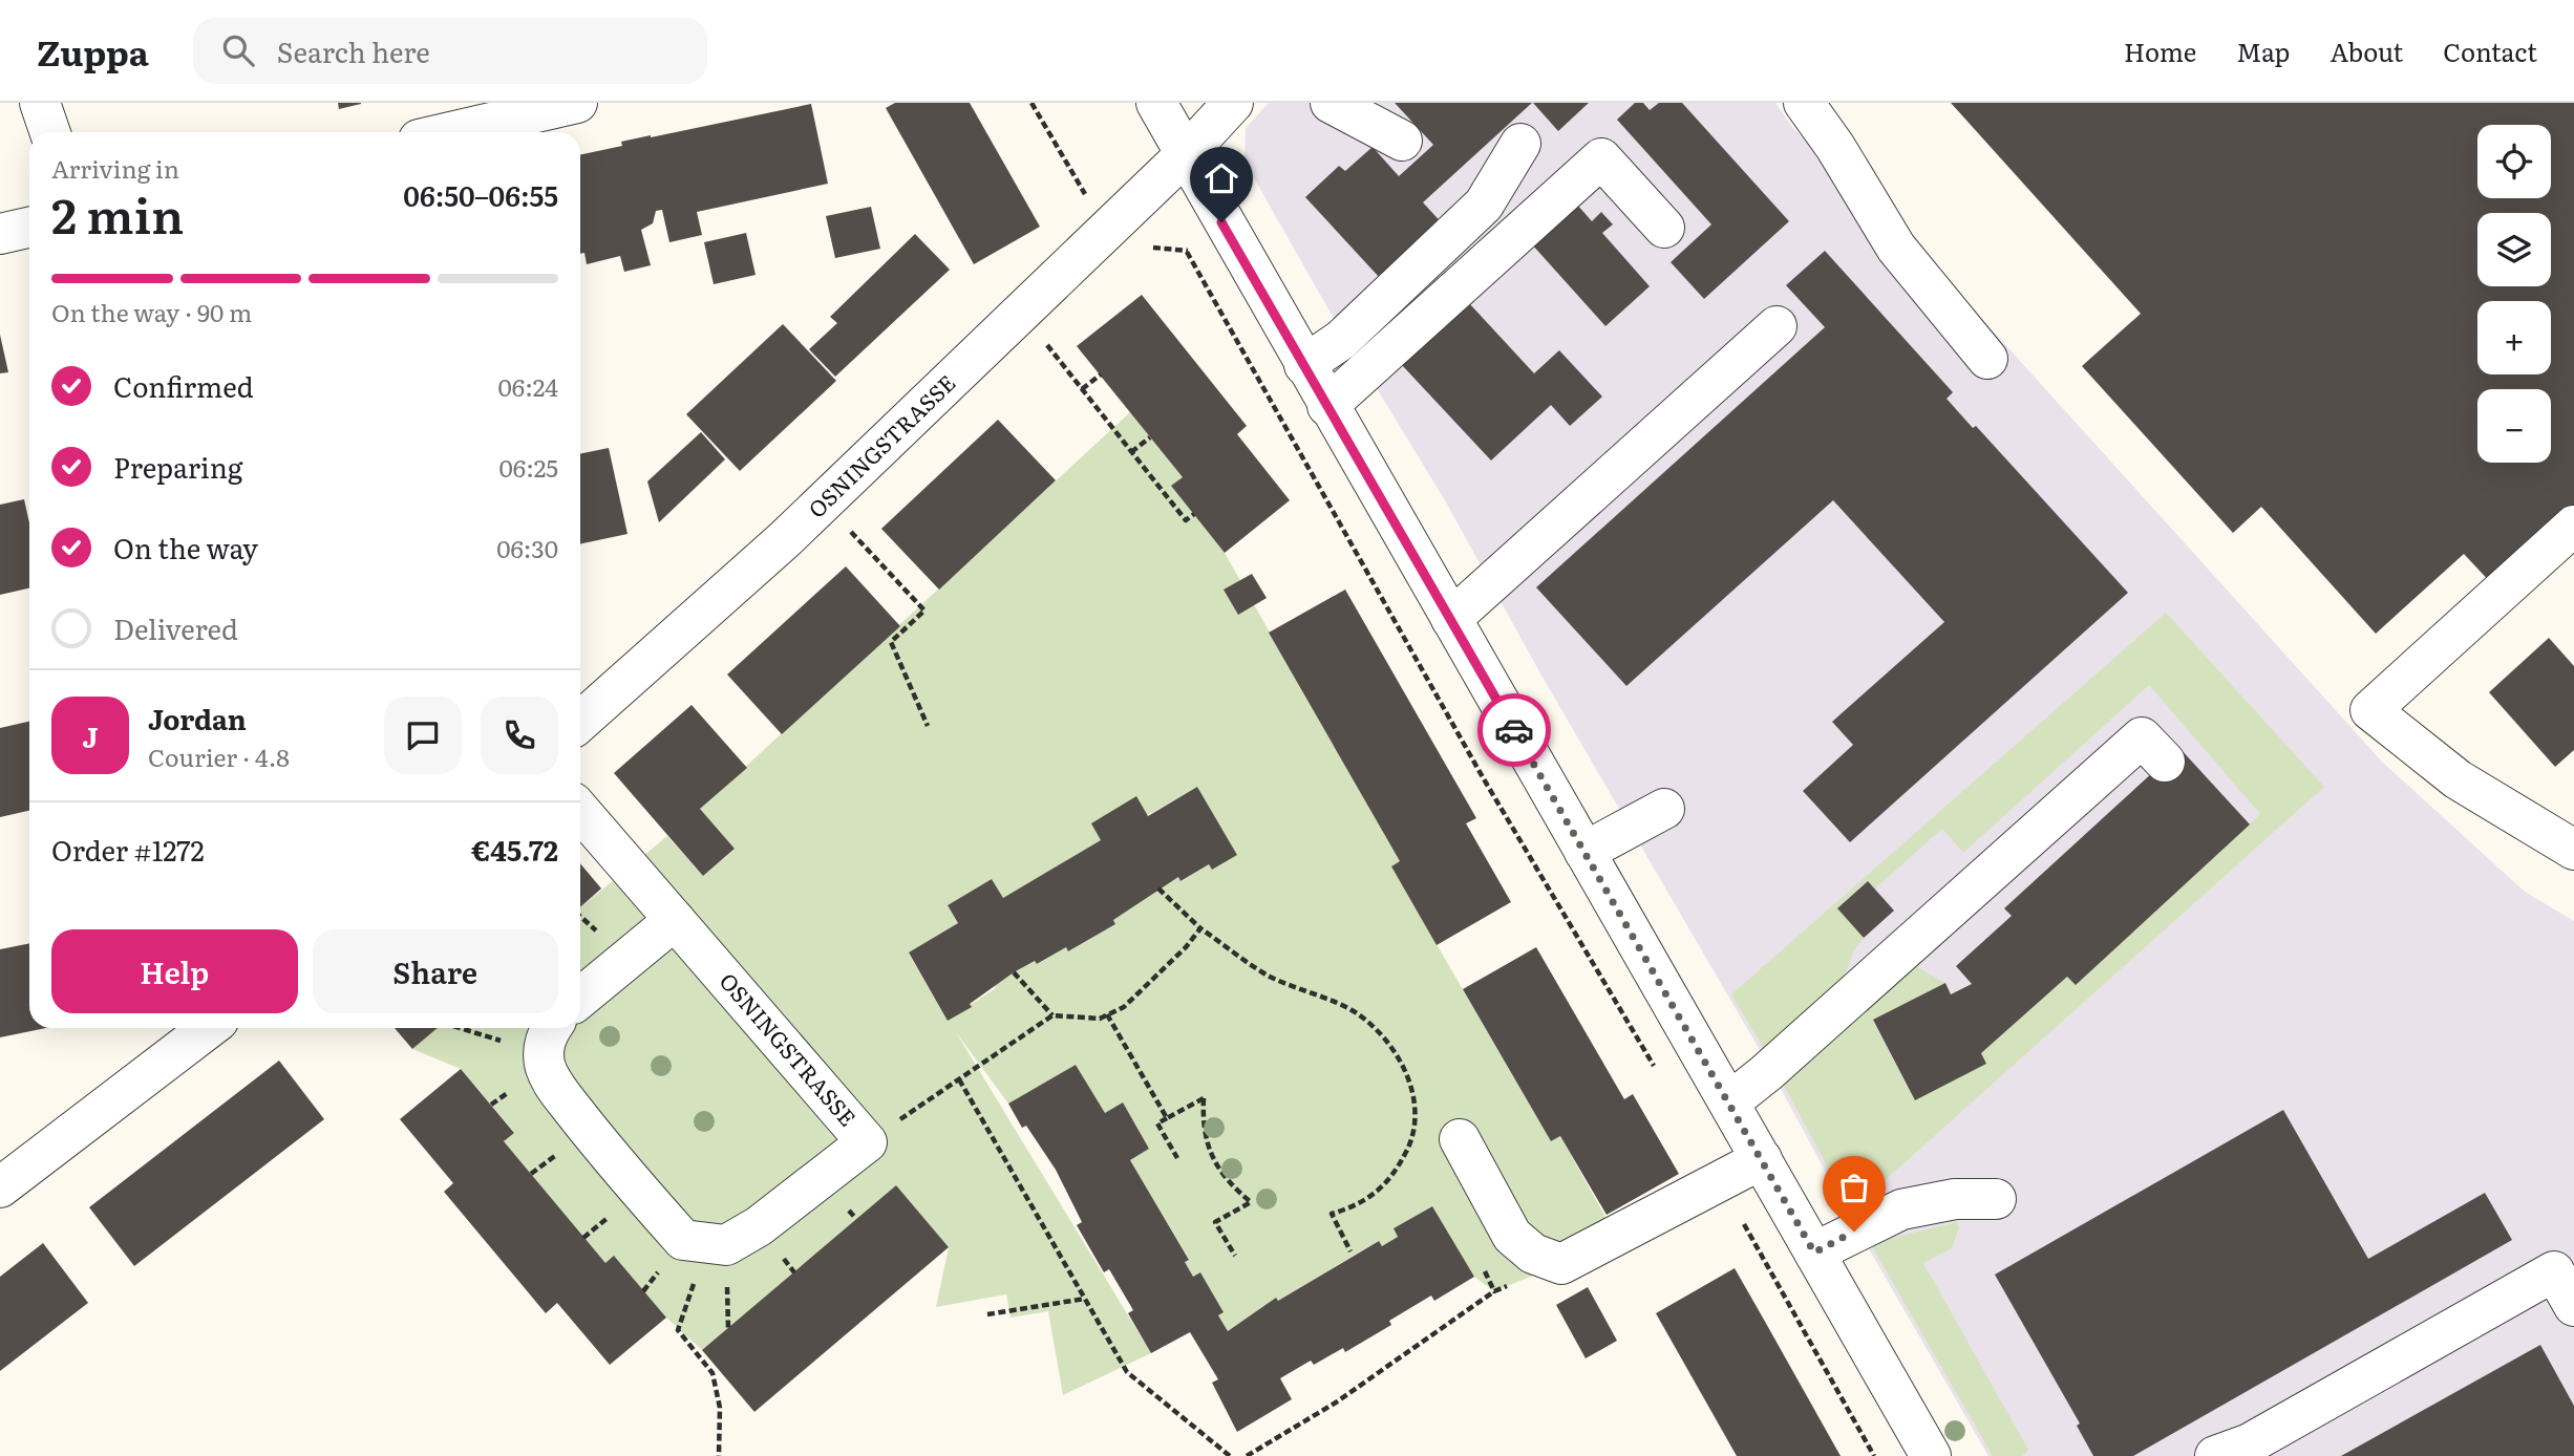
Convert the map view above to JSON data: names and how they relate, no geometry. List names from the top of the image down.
{
  "streets": {
    "street": ["OSNINGSTRASSE"]
  },
  "page": {
    "header": "Zuppa",
    "search": "Search here",
    "nav": [
      "Home",
      "Map",
      "About",
      "Contact"
    ],
    "map_buttons": ["+", "−"],
    "heading": ["2 min", "Arriving in", "06:50–06:55"],
    "panel": [
      "Jordan",
      "Courier · 4.8",
      "Order #1272",
      "€45.72"
    ],
    "bar": "On the way · 90 m",
    "list": [
      ["Confirmed", "06:24"],
      ["Preparing", "06:25"],
      ["On the way", "06:30"],
      "Delivered"
    ],
    "round": "J",
    "buttons": ["Help", "Share"]
  }
}
